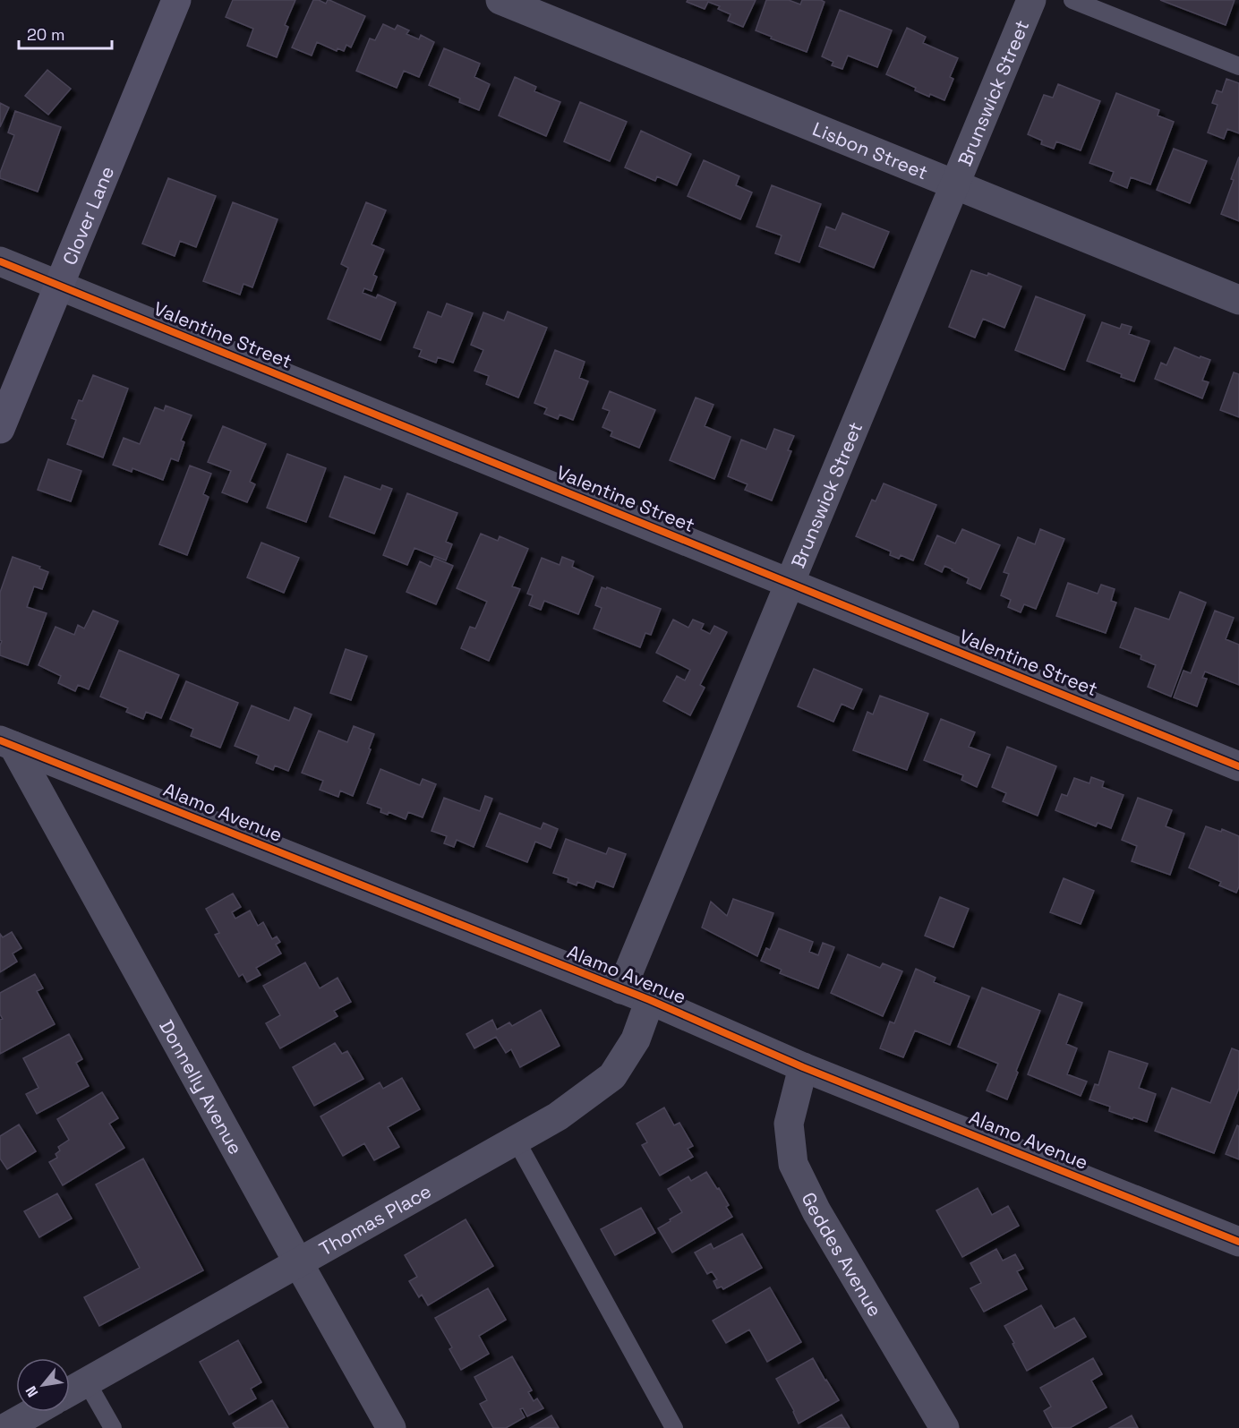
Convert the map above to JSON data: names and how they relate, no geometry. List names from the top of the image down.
{
  "streets": {
    "street": [
      "Brunswick Street",
      "Lisbon Street",
      "Clover Lane",
      "Valentine Street",
      "Alamo Avenue",
      "Donnelly Avenue",
      "Thomas Place",
      "Geddes Avenue"
    ]
  },
  "crossings": [
    ["Brunswick Street", "Lisbon Street"],
    ["Brunswick Street", "Valentine Street"],
    ["Brunswick Street", "Alamo Avenue"],
    ["Clover Lane", "Valentine Street"],
    ["Alamo Avenue", "Donnelly Avenue"],
    ["Alamo Avenue", "Thomas Place"],
    ["Alamo Avenue", "Geddes Avenue"],
    ["Donnelly Avenue", "Thomas Place"]
  ],
  "scale_bar": "20 m",
  "north": "bottom left"
}
